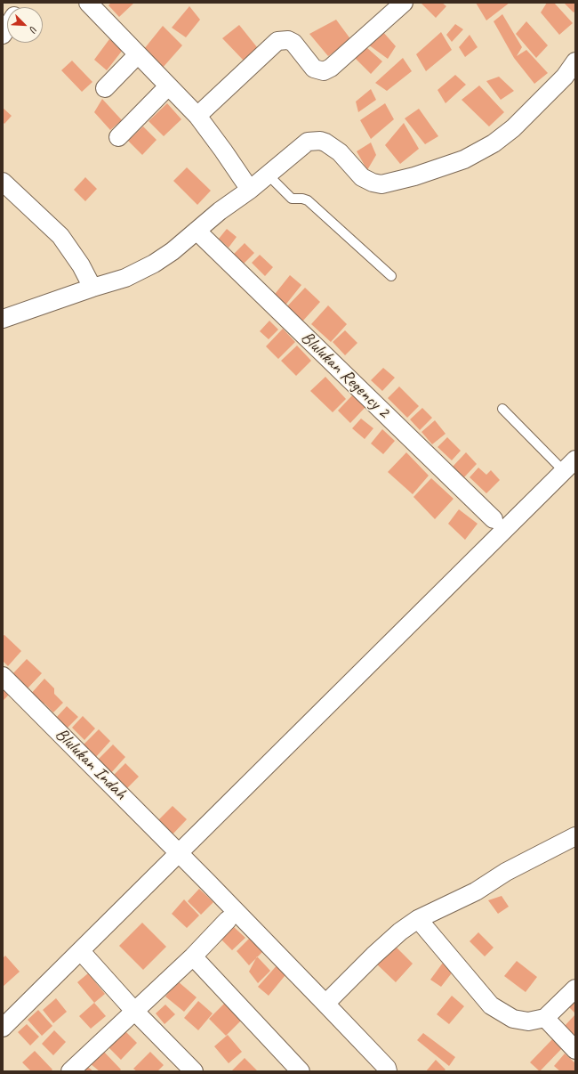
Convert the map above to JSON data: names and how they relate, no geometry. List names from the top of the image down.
{
  "streets": {
    "street": ["Blulukan Regency 2", "Blulukan Indah"]
  },
  "north": "bottom right"
}
